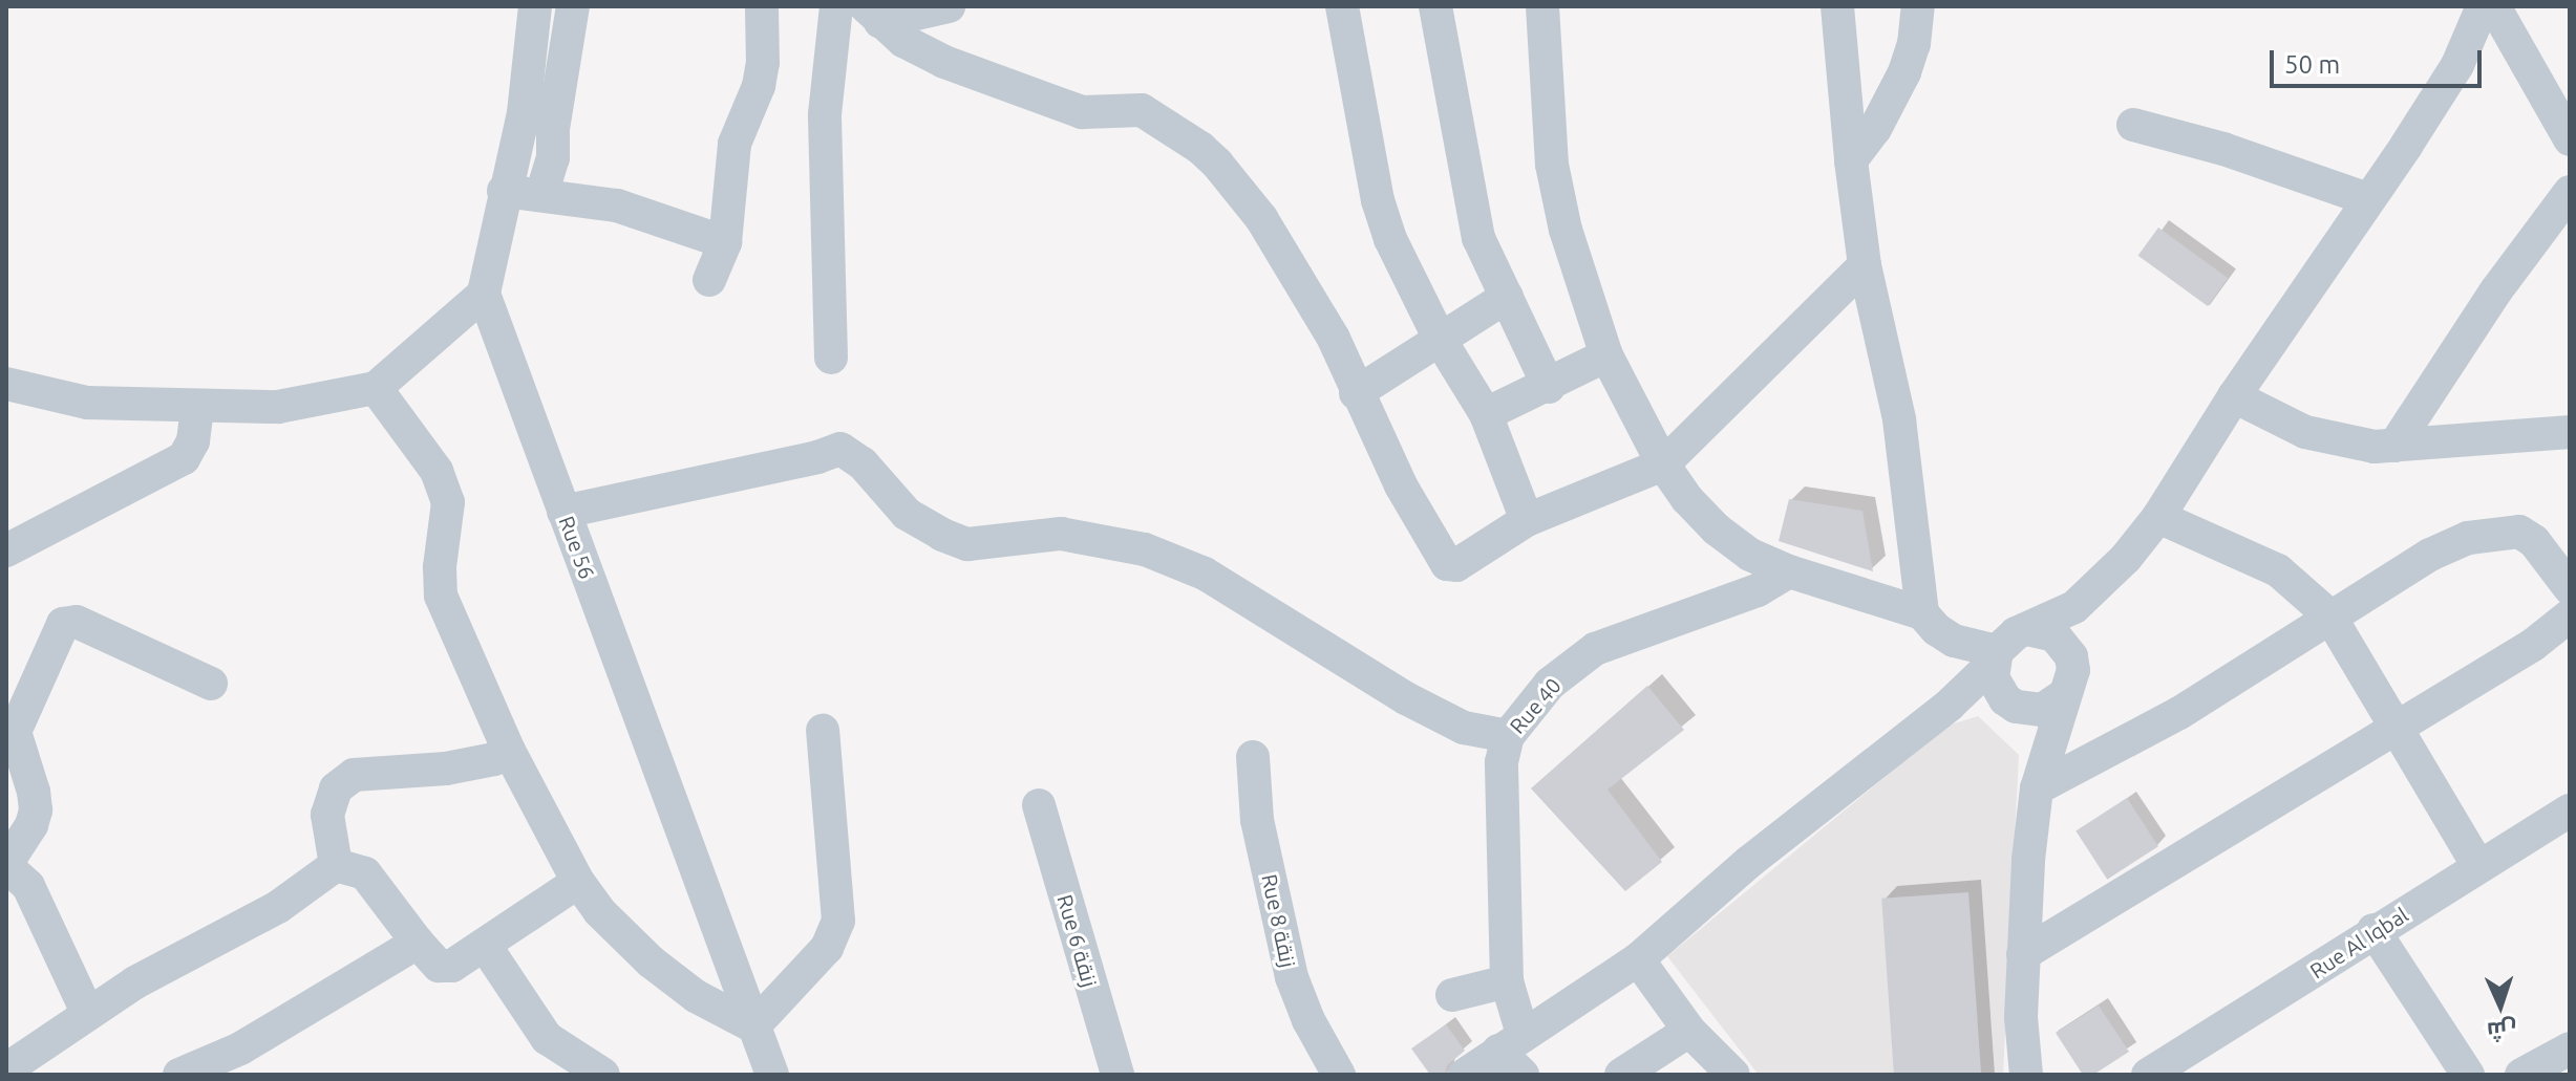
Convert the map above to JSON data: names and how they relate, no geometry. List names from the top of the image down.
{
  "streets": {
    "street": [
      "Rue 56",
      "Rue 40",
      "Rue 8 زنقة",
      "Rue 6 زنقة",
      "Rue Al Iqbal"
    ]
  },
  "scale_bar": "50 m",
  "north": "bottom"
}
